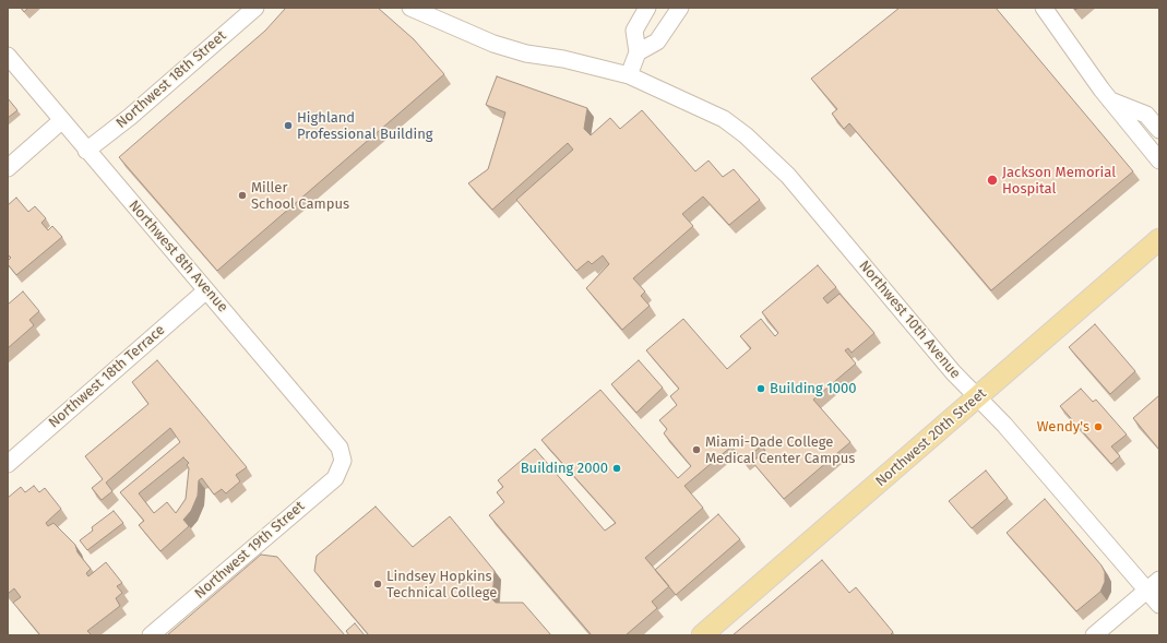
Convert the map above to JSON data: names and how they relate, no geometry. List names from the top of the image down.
{
  "streets": {
    "main road": ["Northwest 20th Street"],
    "street": [
      "Northwest 18th Street",
      "Northwest 8th Avenue",
      "Northwest 10th Avenue",
      "Northwest 18th Terrace",
      "Northwest 19th Street"
    ]
  },
  "crossings": [
    ["Northwest 18th Street", "Northwest 8th Avenue"],
    ["Northwest 8th Avenue", "Northwest 18th Terrace"],
    ["Northwest 8th Avenue", "Northwest 19th Street"],
    ["Northwest 10th Avenue", "Northwest 20th Street"]
  ],
  "places": [
    "Highland Professional Building",
    "Jackson Memorial Hospital",
    "Miller School Campus",
    "Building 1000",
    "Wendy's",
    "Miami-Dade College Medical Center Campus",
    "Building 2000",
    "Lindsey Hopkins Technical College"
  ]
}
